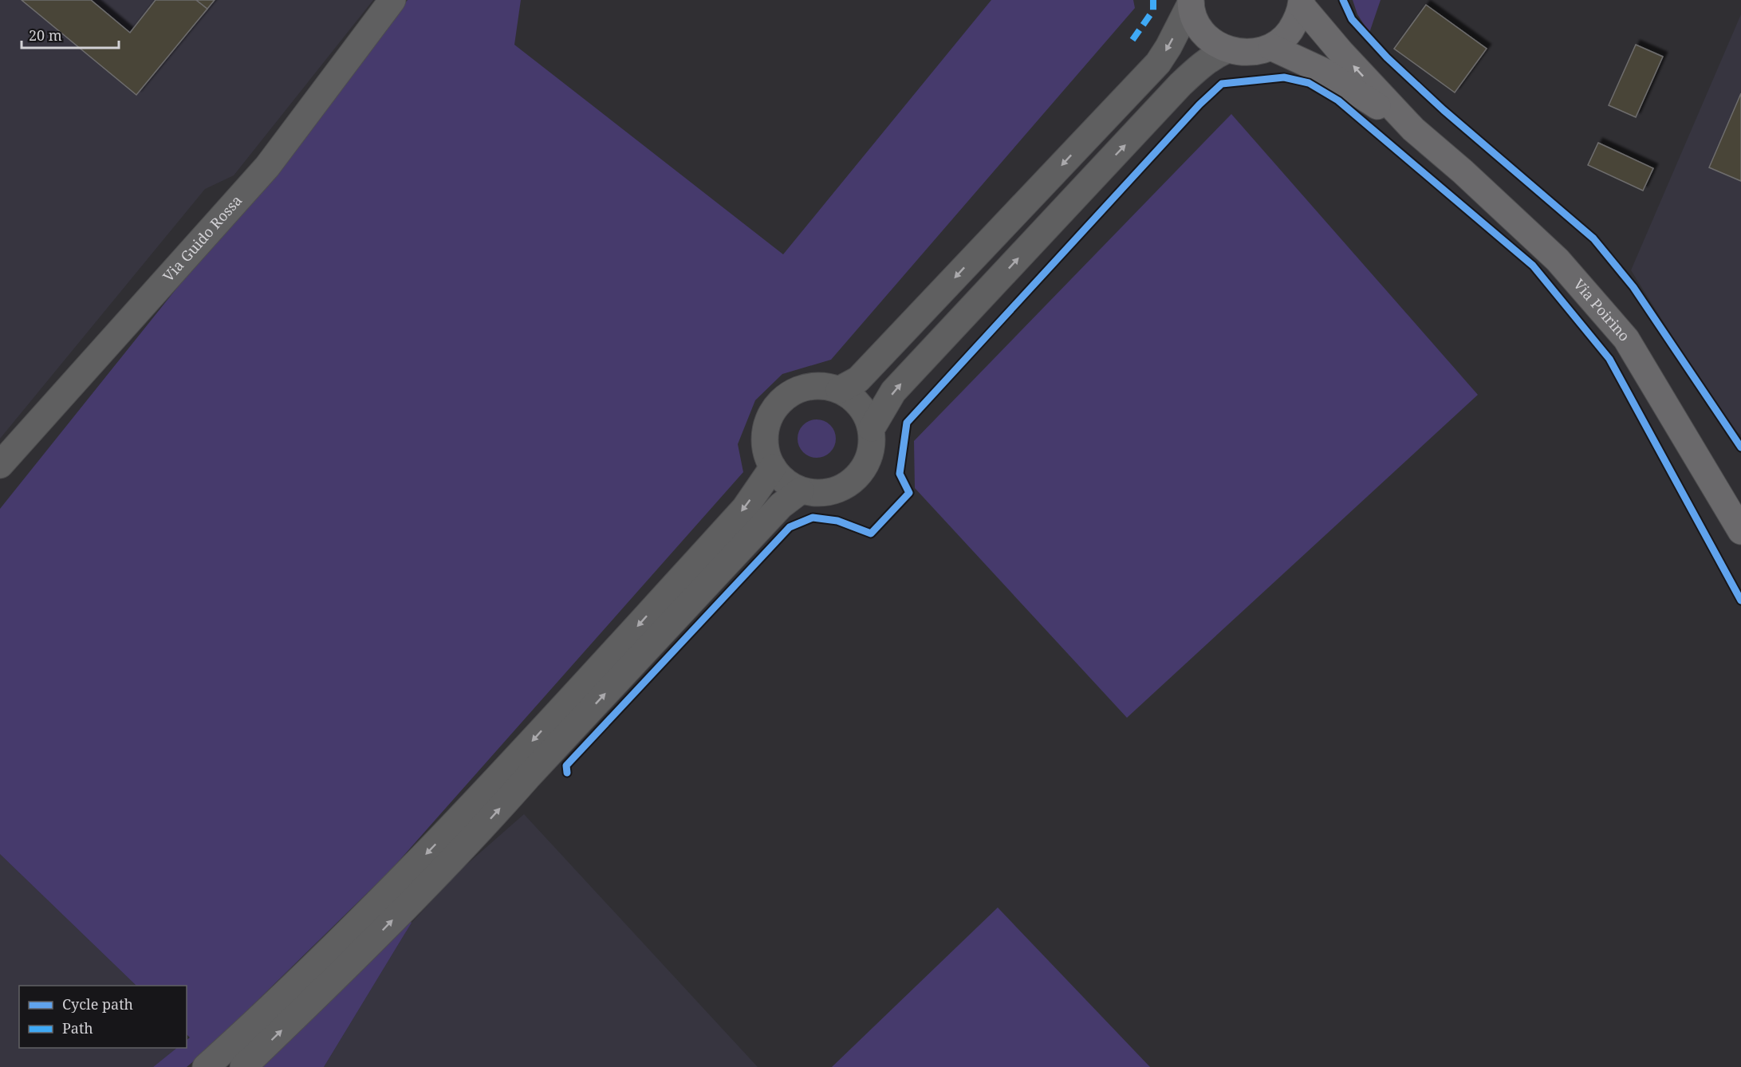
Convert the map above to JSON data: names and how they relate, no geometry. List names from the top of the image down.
{
  "streets": {
    "main road": ["Via Poirino"],
    "street": ["Via Guido Rossa"]
  },
  "legend": ["Cycle path", "Path"],
  "scale_bar": "20 m"
}
